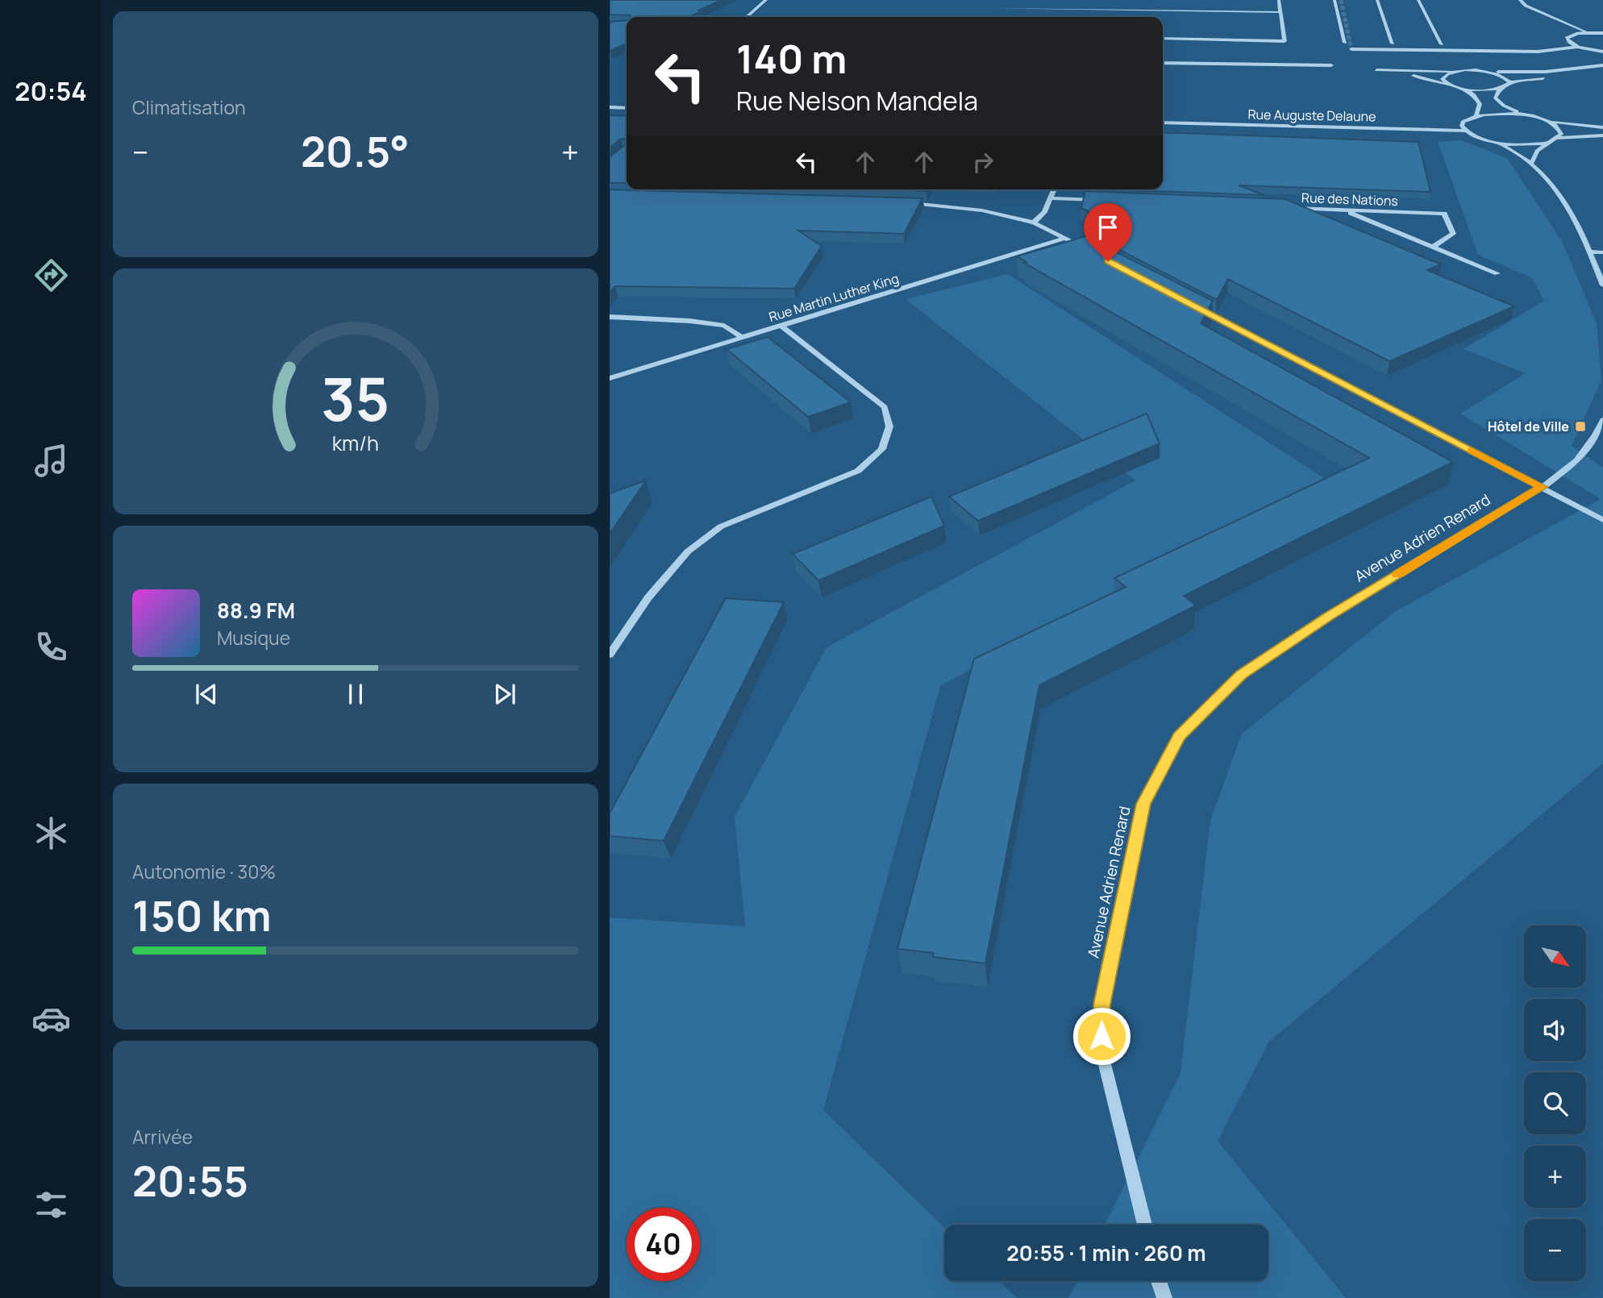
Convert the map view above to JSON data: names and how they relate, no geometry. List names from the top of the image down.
{
  "streets": {
    "street": [
      "Rue Auguste Delaune",
      "Rue des Nations",
      "Rue Martin Luther King",
      "Avenue Adrien Renard"
    ]
  },
  "places": {
    "transit": ["Hôtel de Ville"]
  },
  "north": "bottom right",
  "page": {
    "tabs": "20:54",
    "tile": [
      "Climatisation",
      ["Autonomie · 30%", "150 km"],
      ["Arrivée", "20:55"]
    ],
    "turn": ["140 m", "Rue Nelson Mandela"],
    "heat": ["−", "20.5°", "+"],
    "song": ["88.9 FM", "Musique"],
    "map_buttons": ["+", "−"],
    "limit": "40",
    "trip": "20:55 · 1 min · 260 m",
    "gauge": ["35", "km/h"]
  }
}
